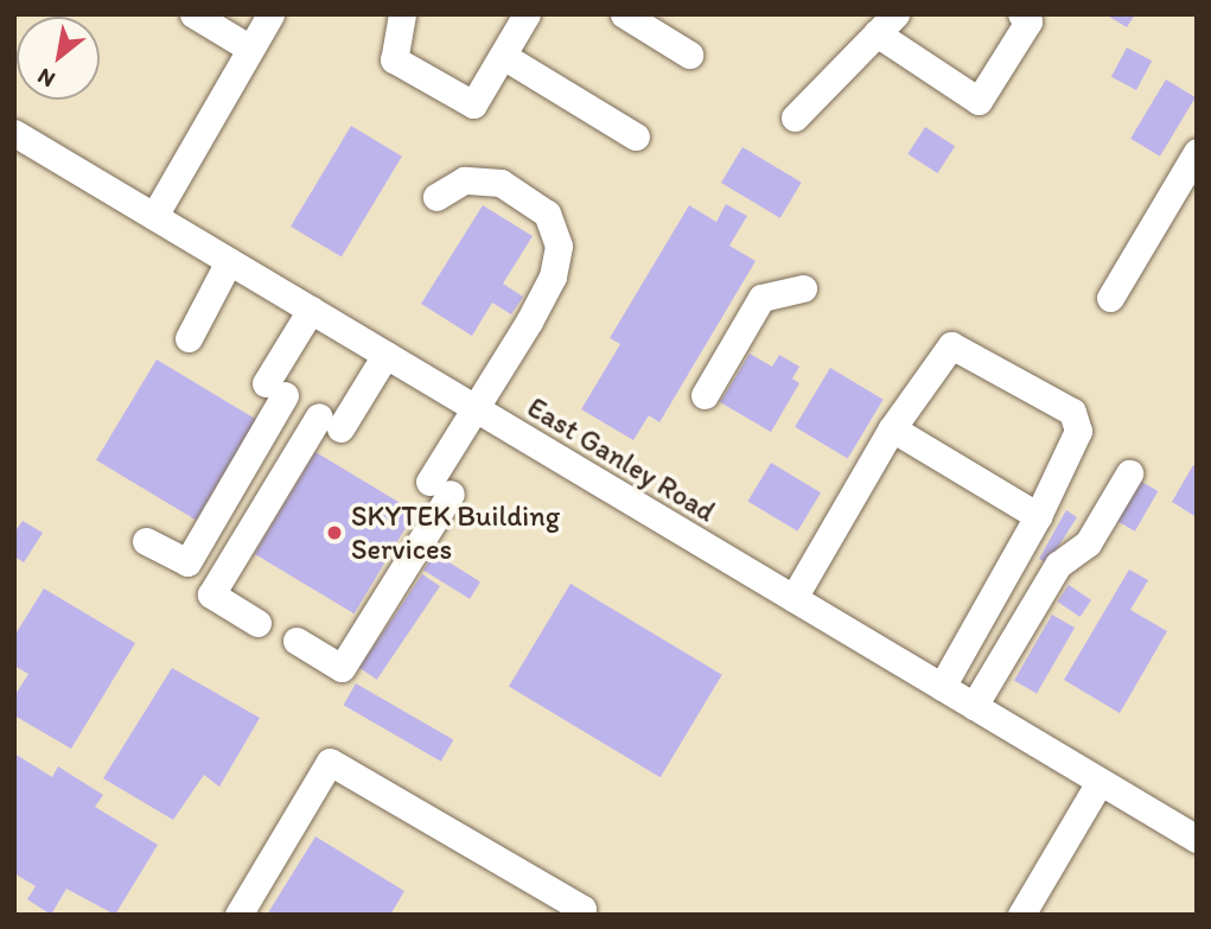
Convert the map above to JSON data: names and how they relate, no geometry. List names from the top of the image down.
{
  "streets": {
    "street": ["East Ganley Road"]
  },
  "places": ["SKYTEK Building Services"],
  "north": "bottom left"
}
